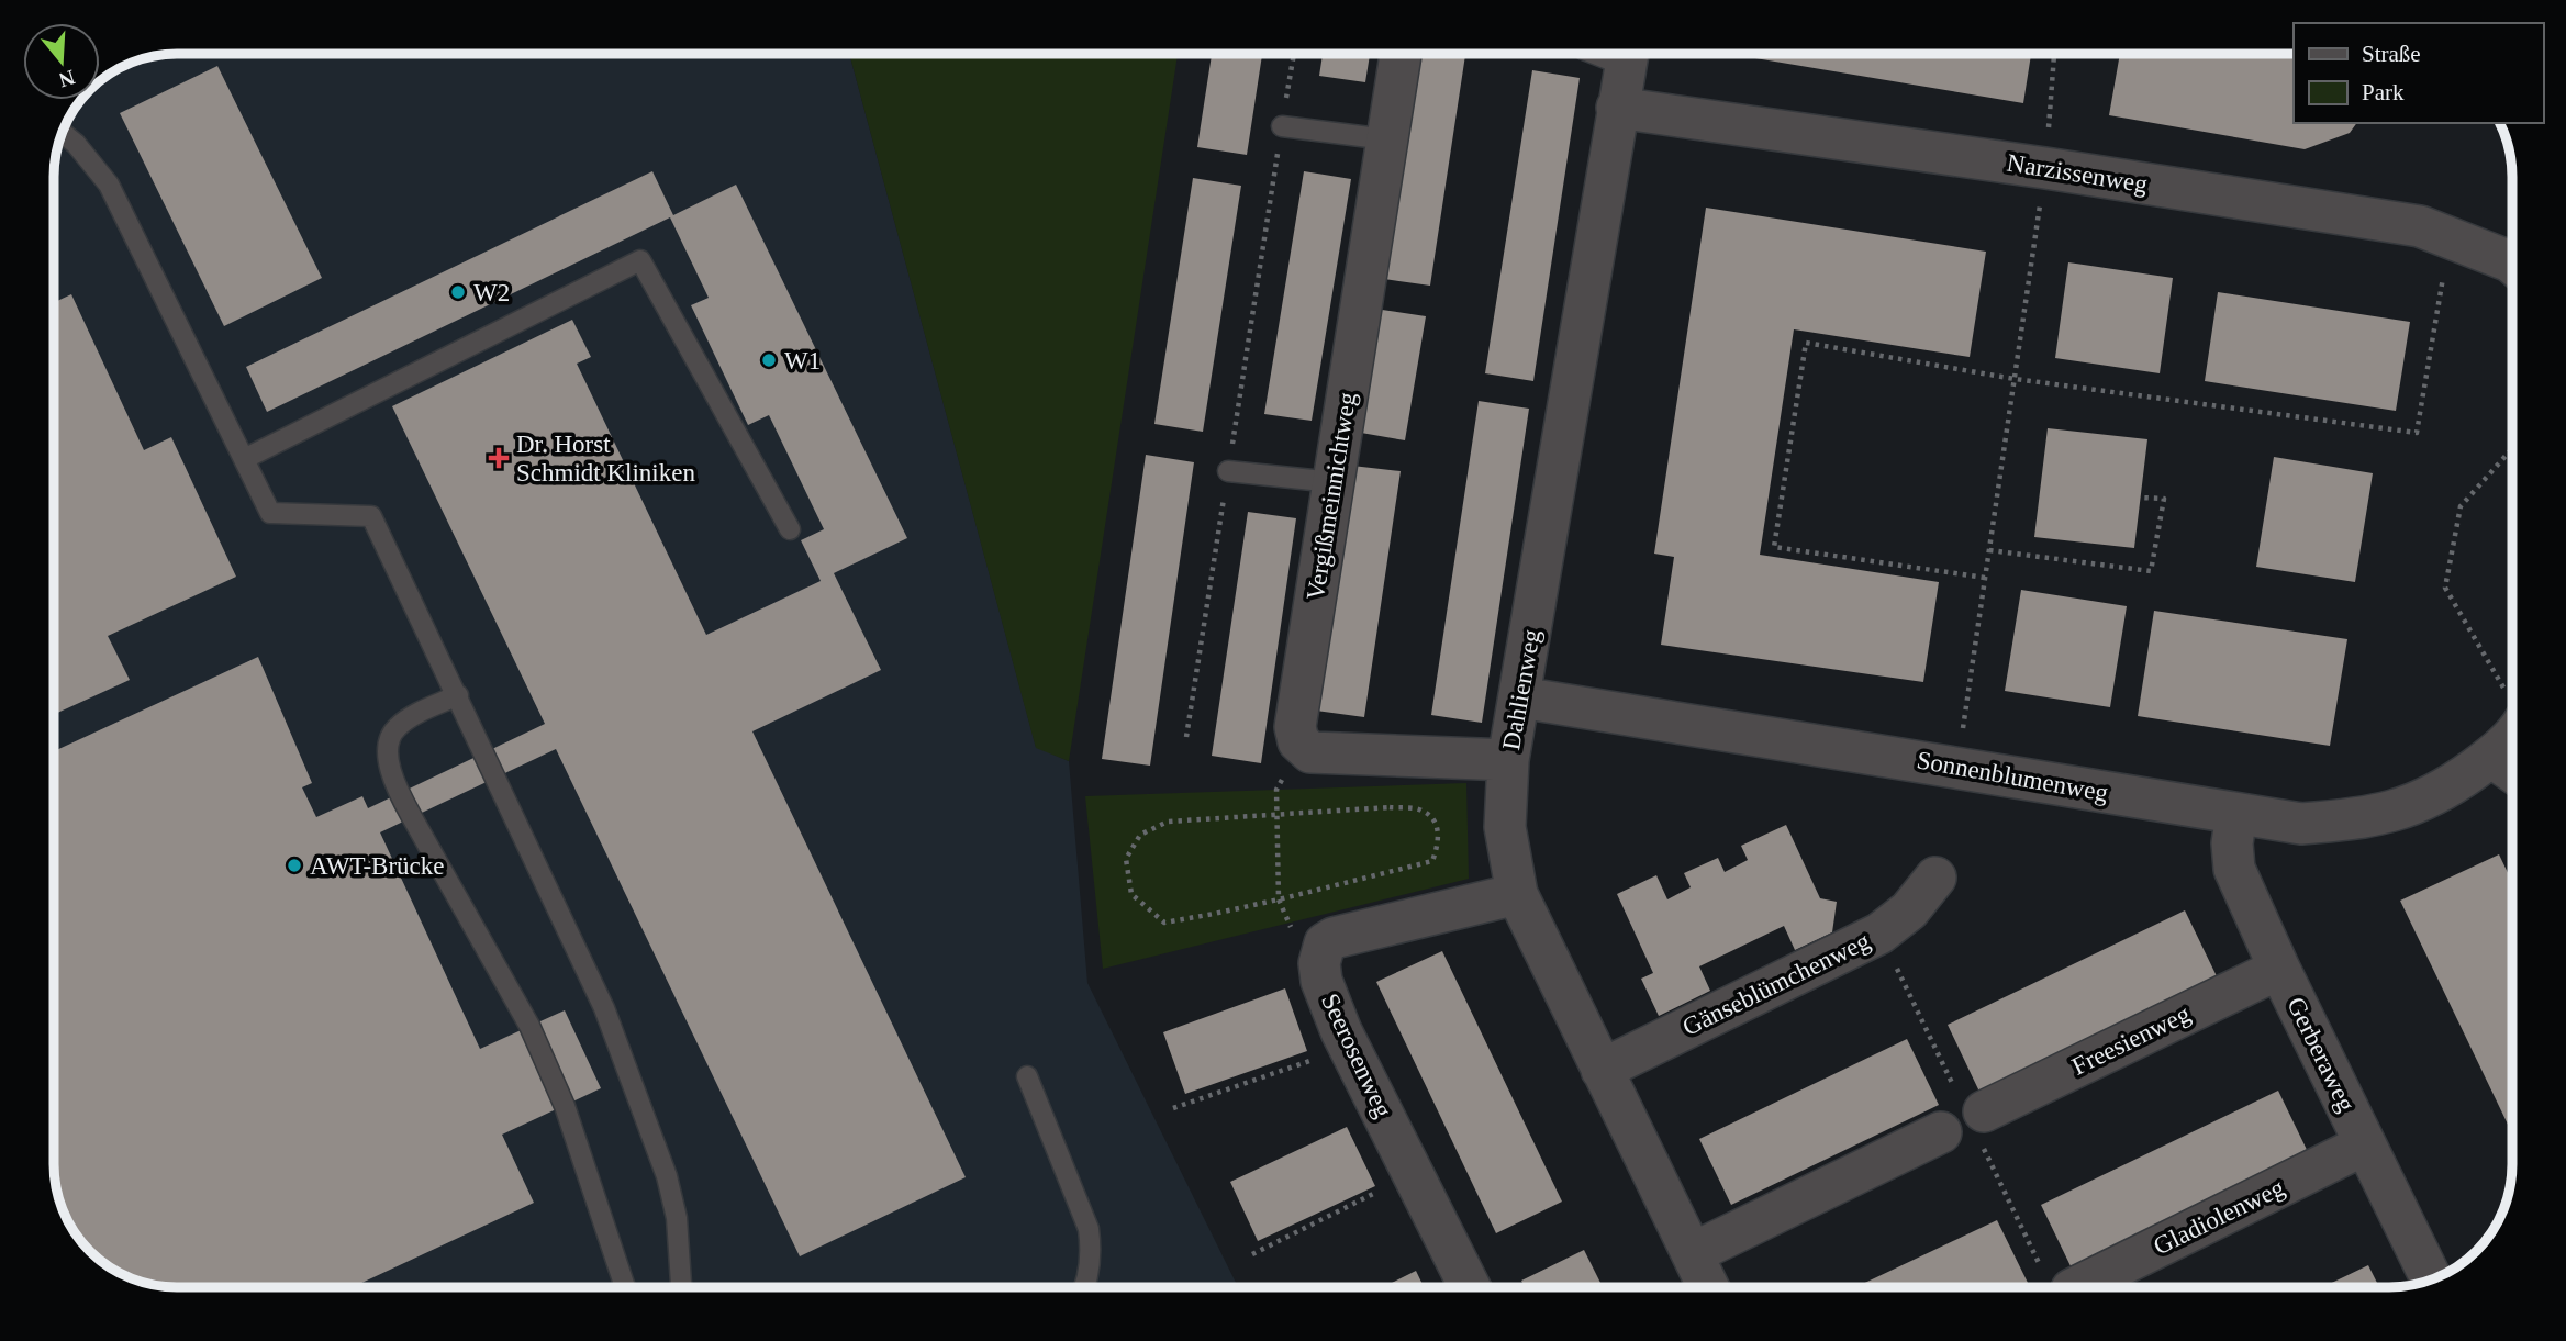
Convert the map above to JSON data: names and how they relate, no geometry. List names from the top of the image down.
{
  "streets": {
    "street": [
      "Narzissenweg",
      "Vergißmeinnichtweg",
      "Dahlienweg",
      "Sonnenblumenweg",
      "Gänseblümchenweg",
      "Freesienweg",
      "Gerberaweg",
      "Seerosenweg",
      "Gladiolenweg"
    ]
  },
  "crossings": [
    ["Narzissenweg", "Dahlienweg"],
    ["Dahlienweg", "Sonnenblumenweg"],
    ["Dahlienweg", "Gänseblümchenweg"],
    ["Dahlienweg", "Seerosenweg"],
    ["Sonnenblumenweg", "Gerberaweg"],
    ["Freesienweg", "Gerberaweg"],
    ["Gerberaweg", "Gladiolenweg"]
  ],
  "places": {
    "other": ["W2", "W1", "AWT-Brücke"],
    "health": ["Dr. Horst Schmidt Kliniken"]
  },
  "legend": ["Straße", "Park"],
  "north": "bottom"
}
